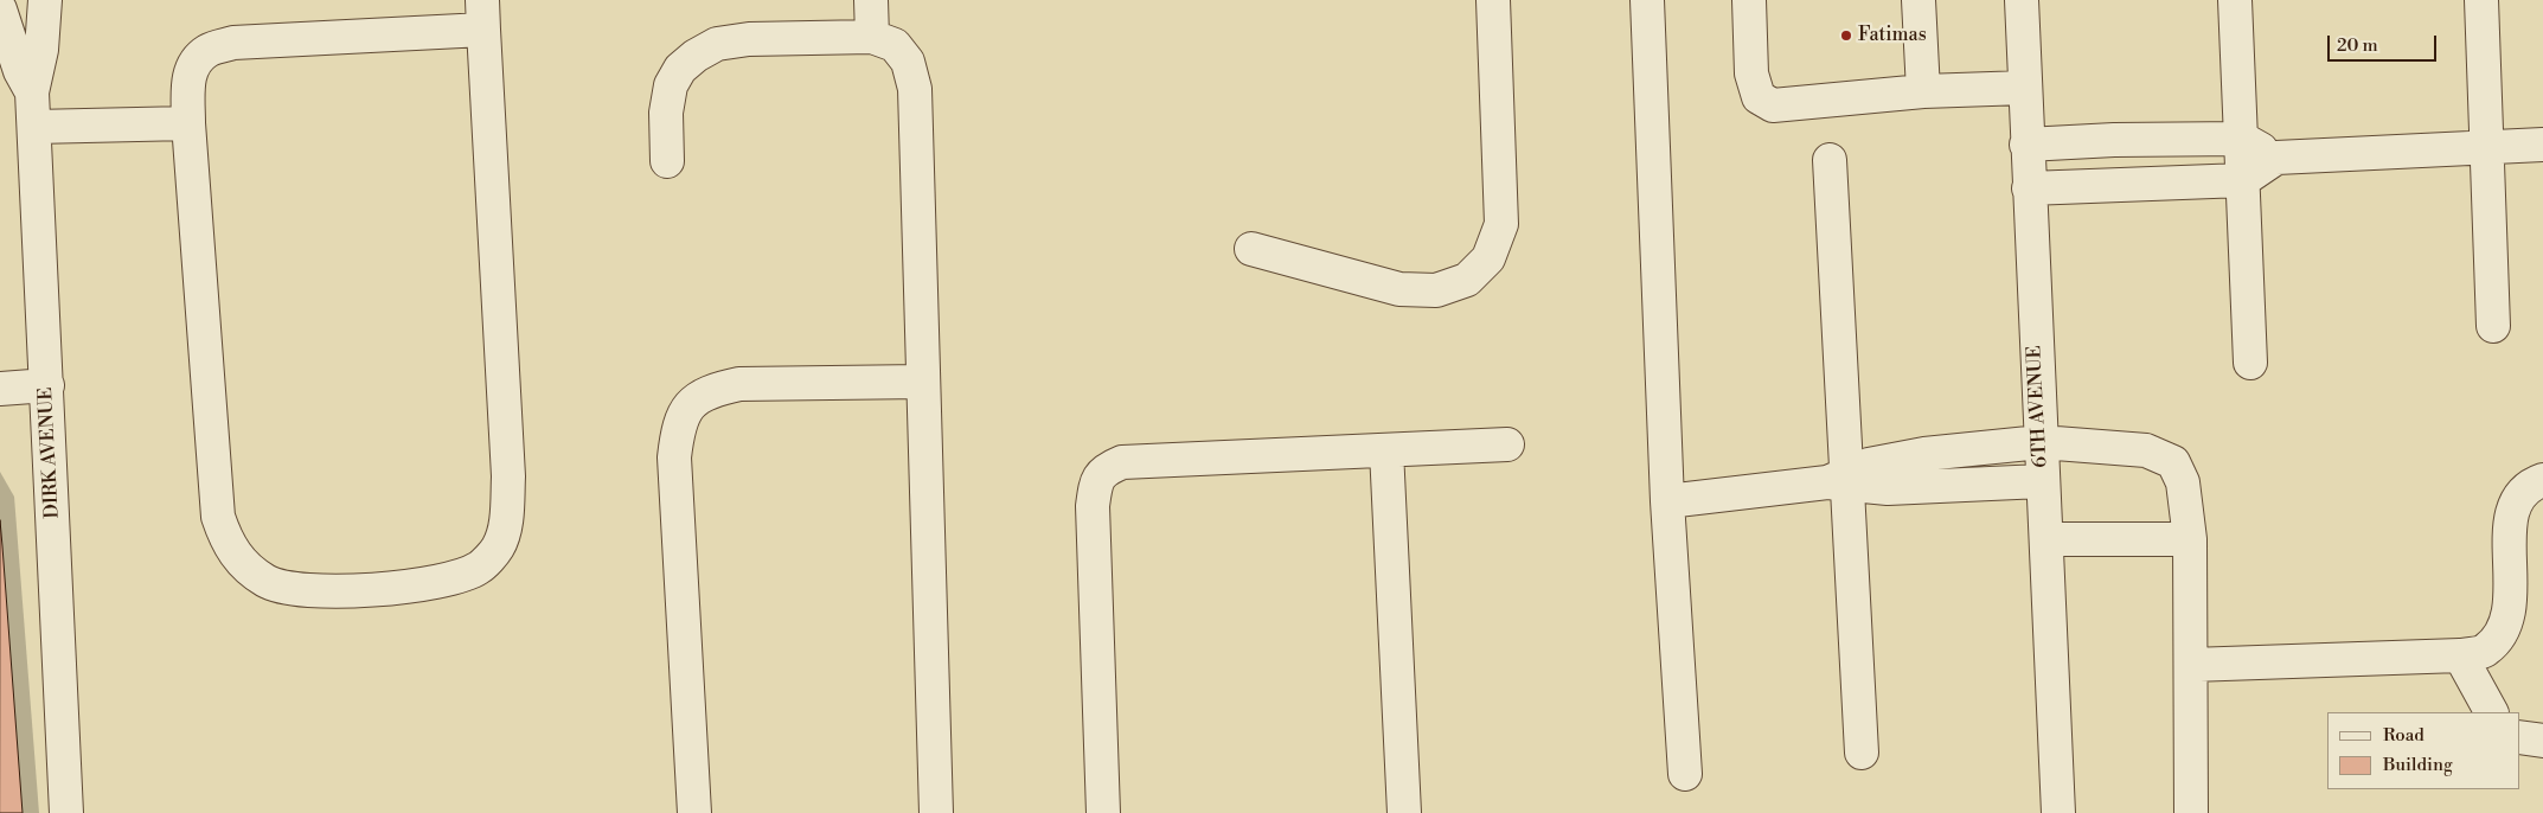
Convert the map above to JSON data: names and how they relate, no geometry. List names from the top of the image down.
{
  "streets": {
    "street": ["6TH AVENUE", "DIRK AVENUE"]
  },
  "places": ["Fatimas"],
  "legend": ["Road", "Building"],
  "scale_bar": "20 m"
}
